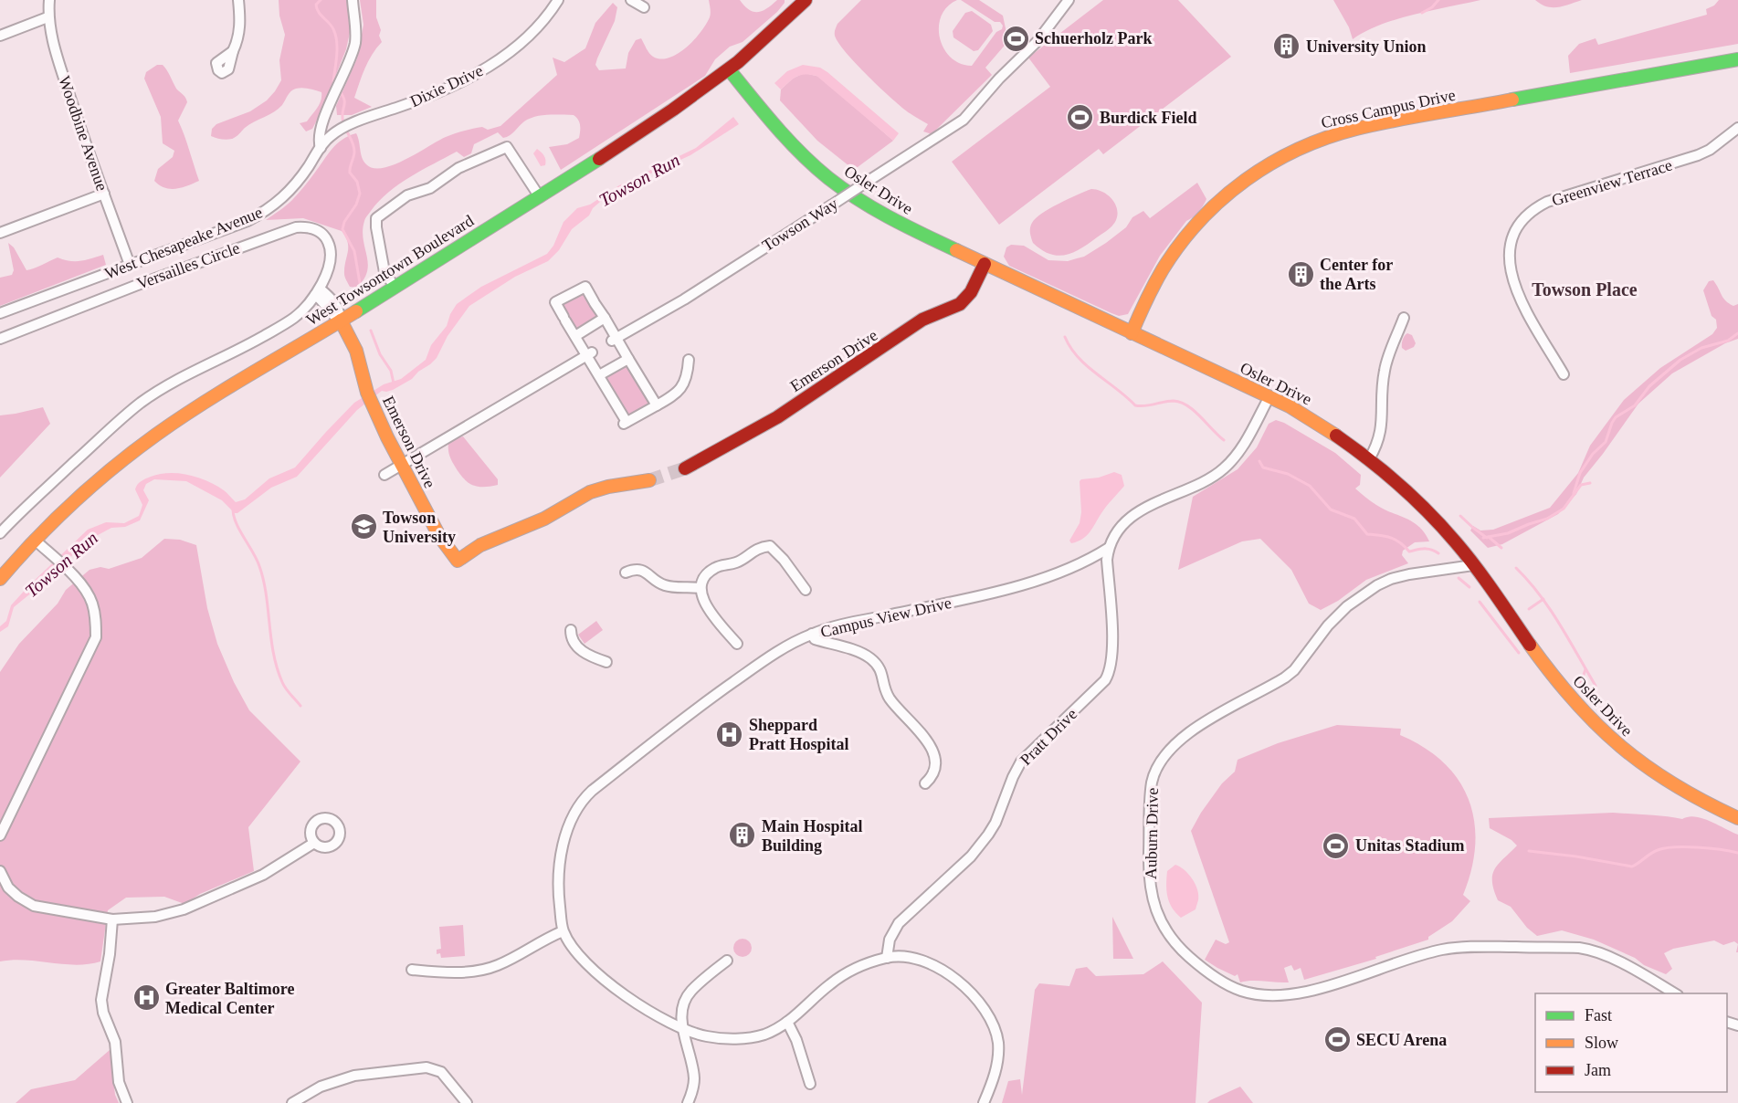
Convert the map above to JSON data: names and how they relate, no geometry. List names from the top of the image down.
{
  "streets": {
    "street": [
      "Dixie Drive",
      "Cross Campus Drive",
      "Woodbine Avenue",
      "Greenview Terrace",
      "Osler Drive",
      "Towson Way",
      "West Chesapeake Avenue",
      "Versailles Circle",
      "West Towsontown Boulevard",
      "Emerson Drive",
      "Campus View Drive",
      "Pratt Drive",
      "Auburn Drive"
    ]
  },
  "crossings": [
    ["Dixie Drive", "West Chesapeake Avenue"],
    ["Cross Campus Drive", "Osler Drive"],
    ["Woodbine Avenue", "West Chesapeake Avenue"],
    ["Osler Drive", "West Towsontown Boulevard"],
    ["Osler Drive", "Emerson Drive"],
    ["Osler Drive", "Campus View Drive"],
    ["Osler Drive", "Auburn Drive"],
    ["West Towsontown Boulevard", "Emerson Drive"],
    ["Campus View Drive", "Pratt Drive"]
  ],
  "districts": ["Towson Place"],
  "water": ["Towson Run"],
  "places": {
    "sports": [
      "Schuerholz Park",
      "Burdick Field",
      "Unitas Stadium",
      "SECU Arena"
    ],
    "building": ["University Union", "Center for the Arts", "Main Hospital Building"],
    "school or university": ["Towson University"],
    "hospital": ["Sheppard Pratt Hospital", "Greater Baltimore Medical Center"]
  },
  "legend": ["Fast", "Slow", "Jam"]
}
